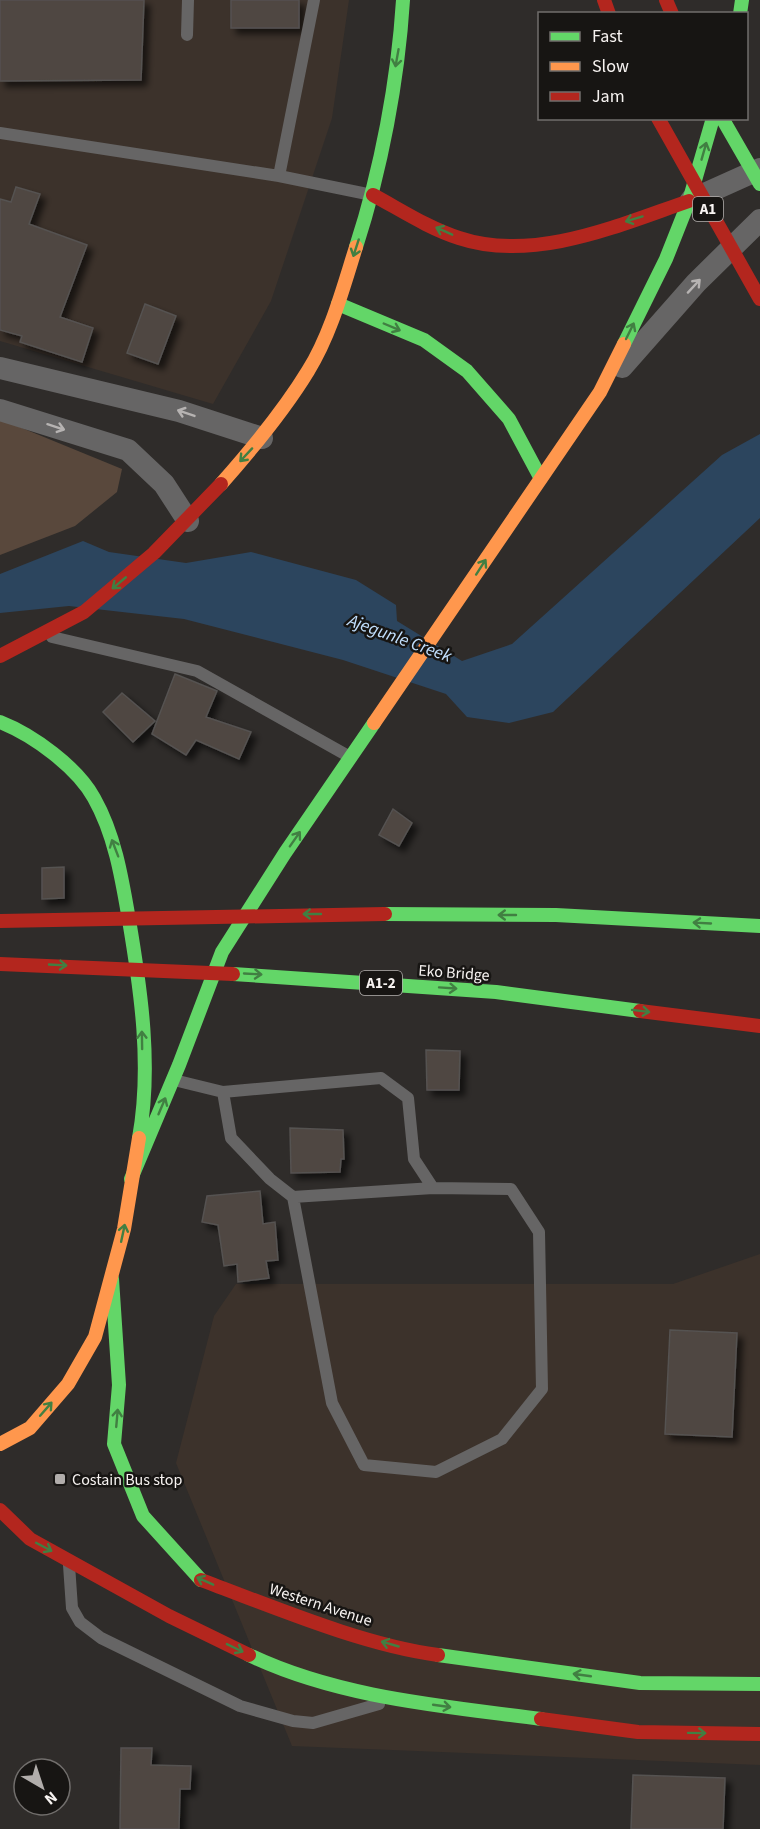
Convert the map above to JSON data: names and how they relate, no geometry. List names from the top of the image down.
{
  "streets": {
    "main road": [
      "A1",
      "Eko Bridge",
      "A1-2",
      "Western Avenue"
    ]
  },
  "water": ["Ajegunle Creek"],
  "places": {
    "transit": ["Costain Bus stop"]
  },
  "legend": ["Fast", "Slow", "Jam"],
  "north": "bottom right"
}
